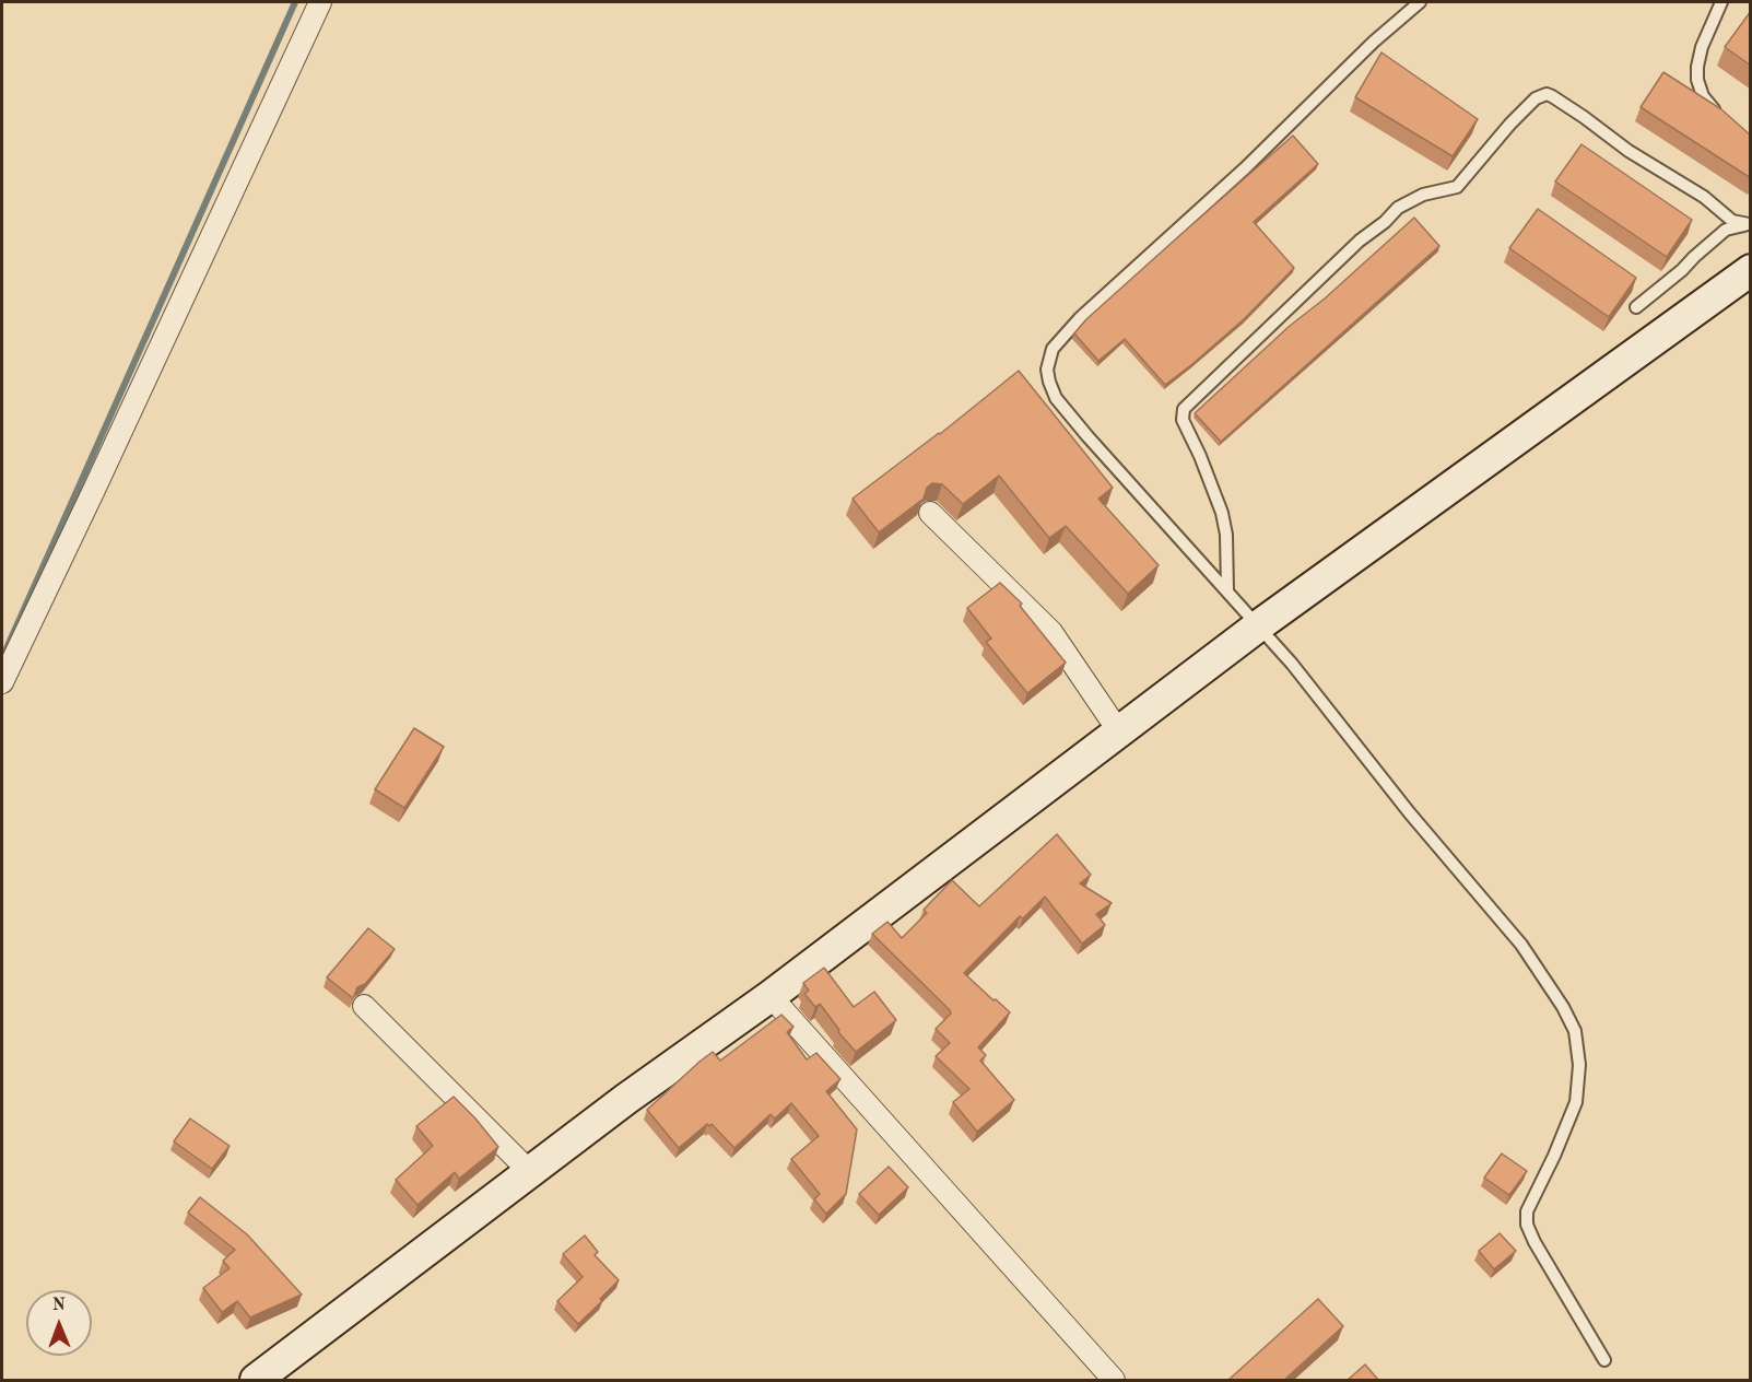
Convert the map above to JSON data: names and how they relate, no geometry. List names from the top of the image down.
{
  "north": "top"
}
